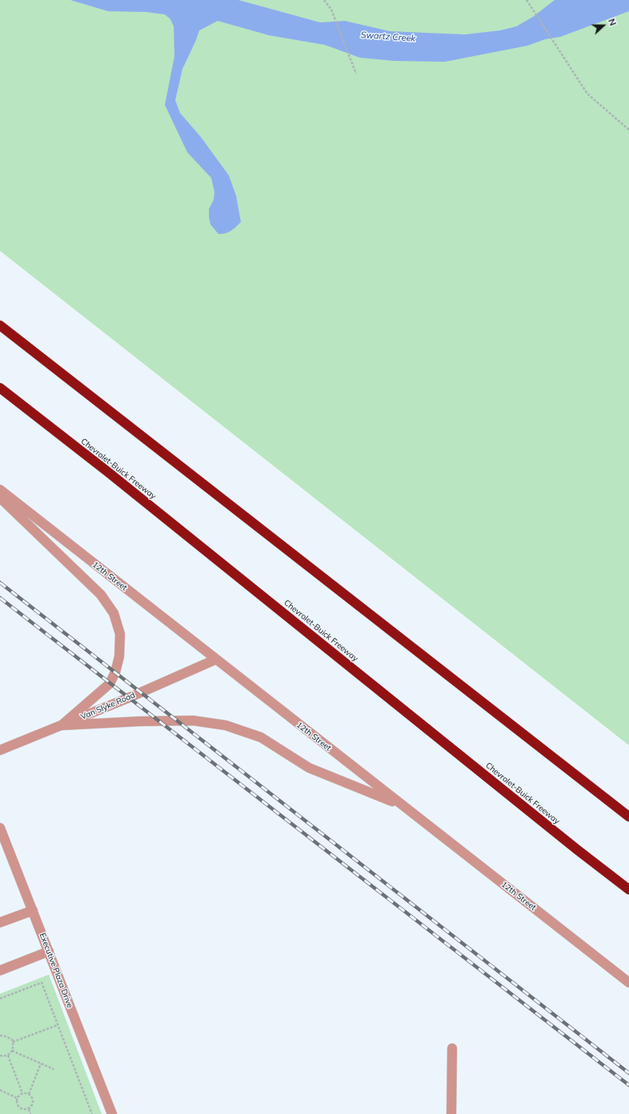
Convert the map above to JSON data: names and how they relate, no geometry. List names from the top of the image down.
{
  "streets": {
    "highway": ["Chevrolet-Buick Freeway"],
    "street": ["12th Street", "Van Slyke Road", "Executive Plaza Drive"]
  },
  "crossings": [
    ["12th Street", "Van Slyke Road"]
  ],
  "water": ["Swartz Creek"],
  "north": "right"
}
